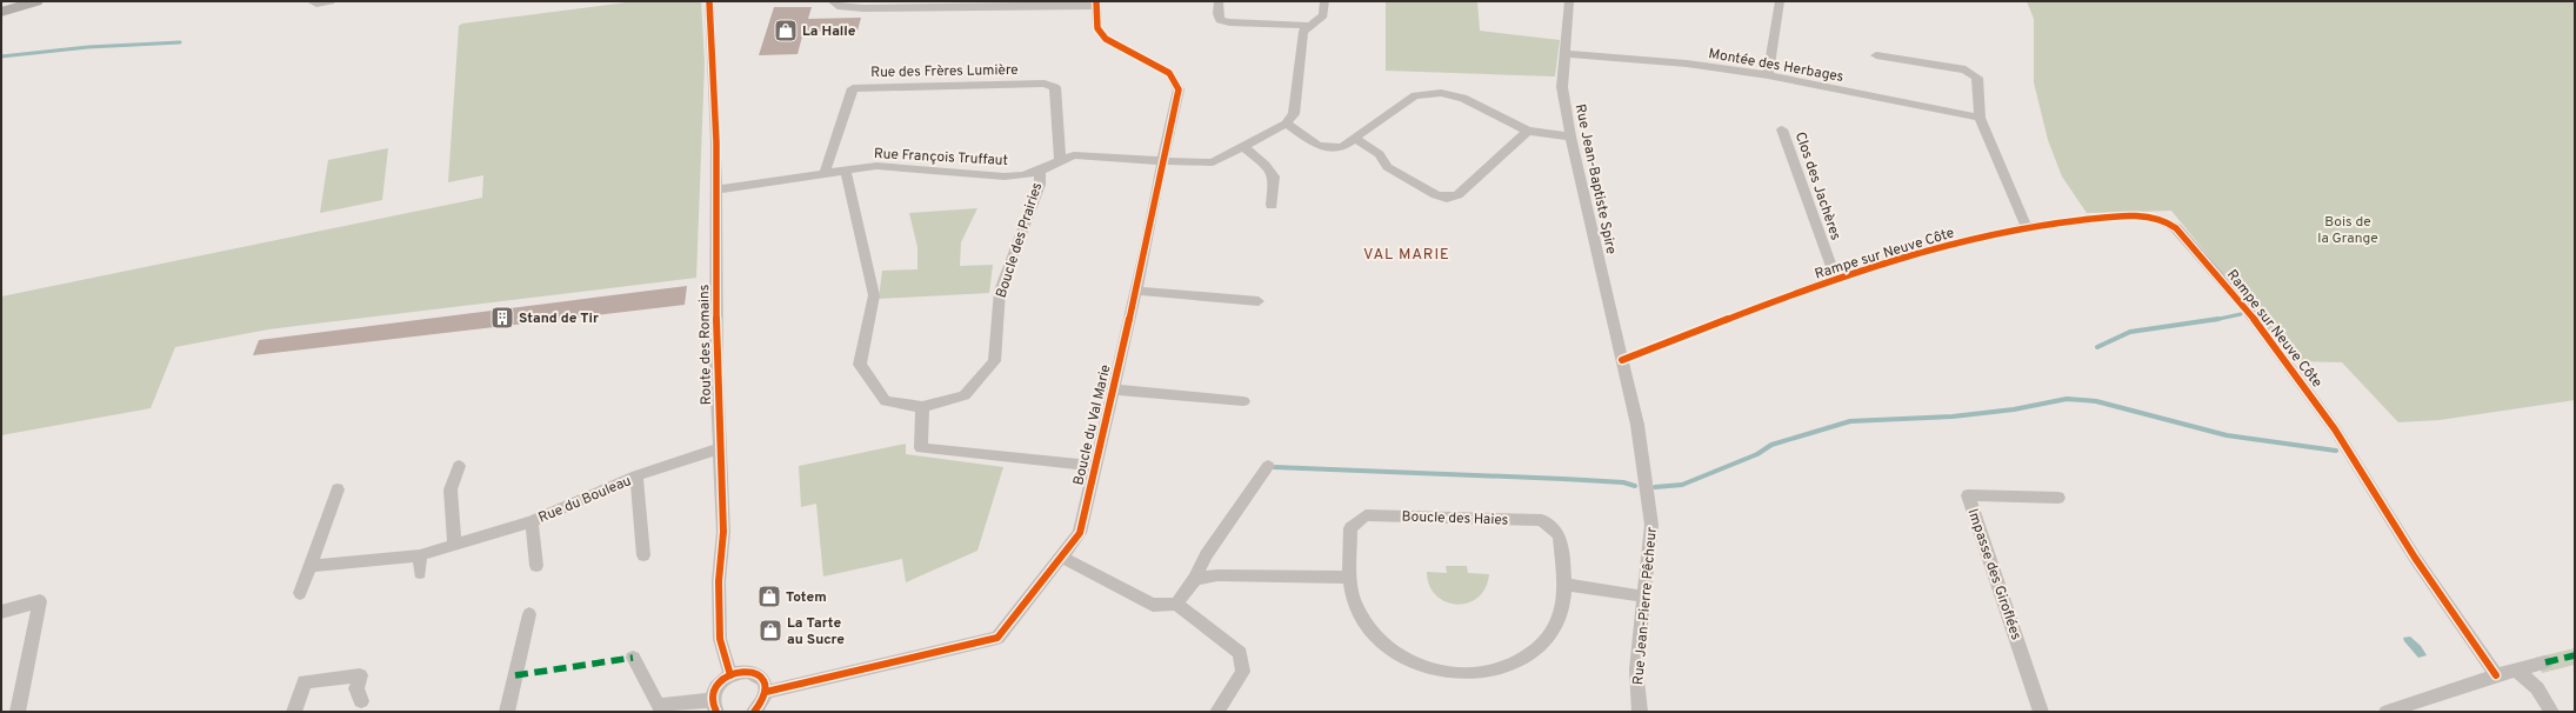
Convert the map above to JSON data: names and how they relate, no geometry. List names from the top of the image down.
{
  "streets": {
    "street": [
      "Montée des Herbages",
      "Rue des Frères Lumière",
      "Rue François Truffaut",
      "Rue Jean-Baptiste Spire",
      "Clos des Jachères",
      "Boucle des Prairies",
      "Rampe sur Neuve Côte",
      "Route des Romains",
      "Boucle du Val Marie",
      "Rue du Bouleau",
      "Boucle des Haies",
      "Impasse des Giroflées",
      "Rue Jean-Pierre Pêcheur"
    ]
  },
  "crossings": [
    ["Montée des Herbages", "Rue Jean-Baptiste Spire"],
    ["Rue des Frères Lumière", "Rue François Truffaut"],
    ["Rue François Truffaut", "Boucle des Prairies"],
    ["Rue François Truffaut", "Route des Romains"],
    ["Rue François Truffaut", "Boucle du Val Marie"],
    ["Rue Jean-Baptiste Spire", "Rampe sur Neuve Côte"],
    ["Rue Jean-Baptiste Spire", "Rue Jean-Pierre Pêcheur"],
    ["Clos des Jachères", "Rampe sur Neuve Côte"],
    ["Rampe sur Neuve Côte", "Rue Jean-Pierre Pêcheur"],
    ["Route des Romains", "Rue du Bouleau"]
  ],
  "districts": ["VAL MARIE"],
  "parks": ["Bois de la Grange"],
  "places": {
    "shop": ["La Halle", "Totem", "La Tarte au Sucre"],
    "building": ["Stand de Tir"]
  }
}
